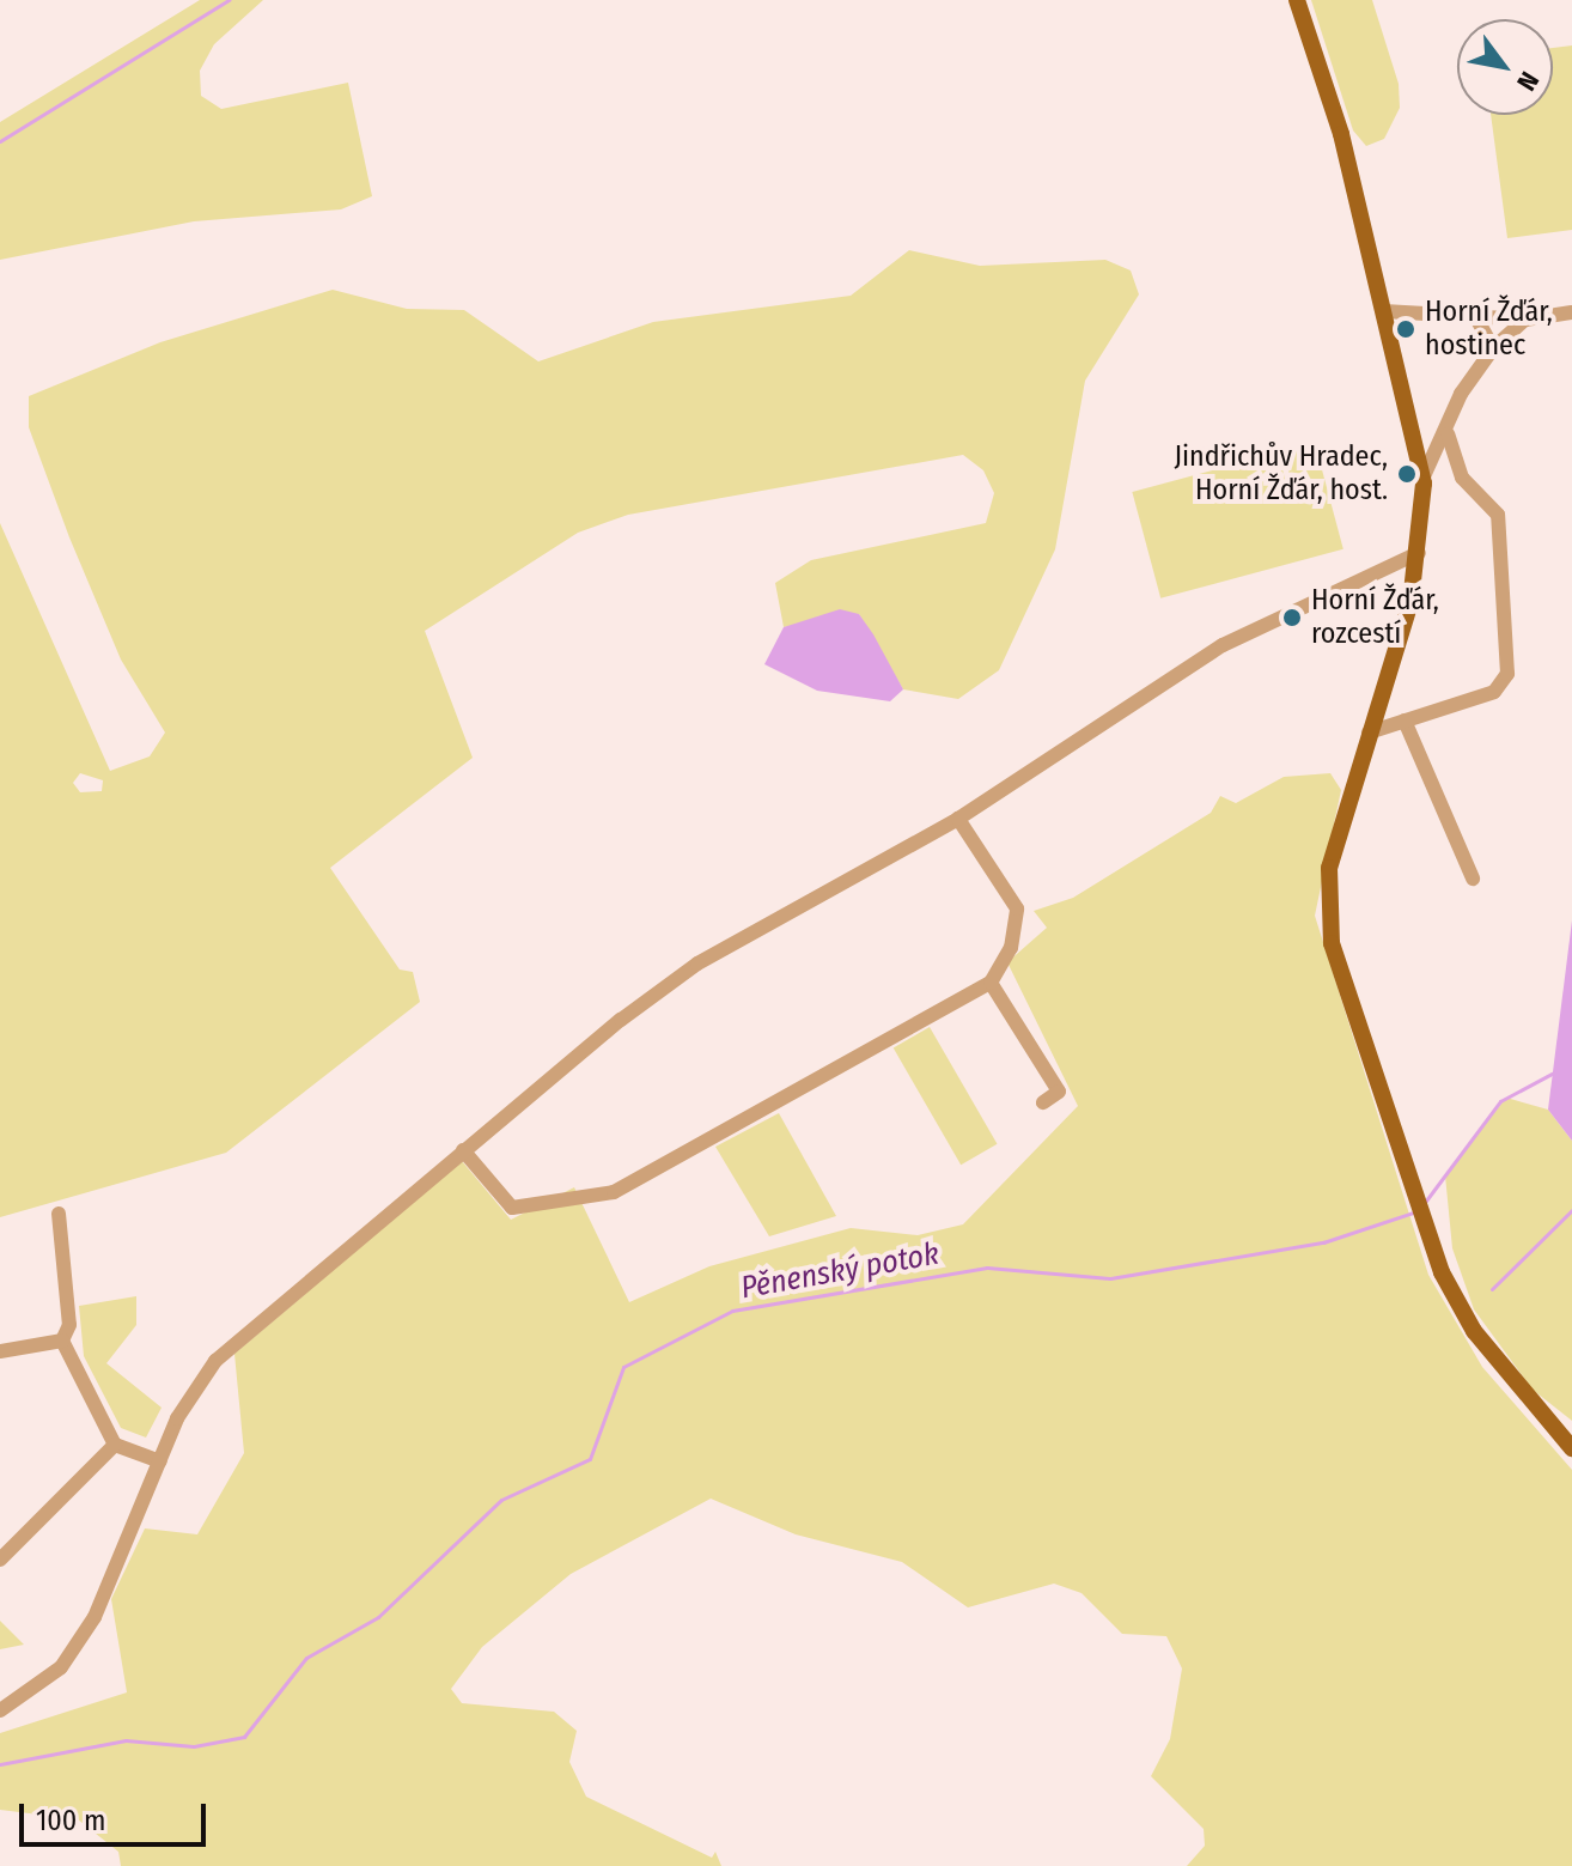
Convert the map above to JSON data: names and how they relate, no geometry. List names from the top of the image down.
{
  "water": ["Pěnenský potok"],
  "places": ["Horní Žďár, hostinec", "Jindřichův Hradec, Horní Žďár, host.", "Horní Žďár, rozcestí"],
  "scale_bar": "100 m",
  "north": "bottom right"
}
